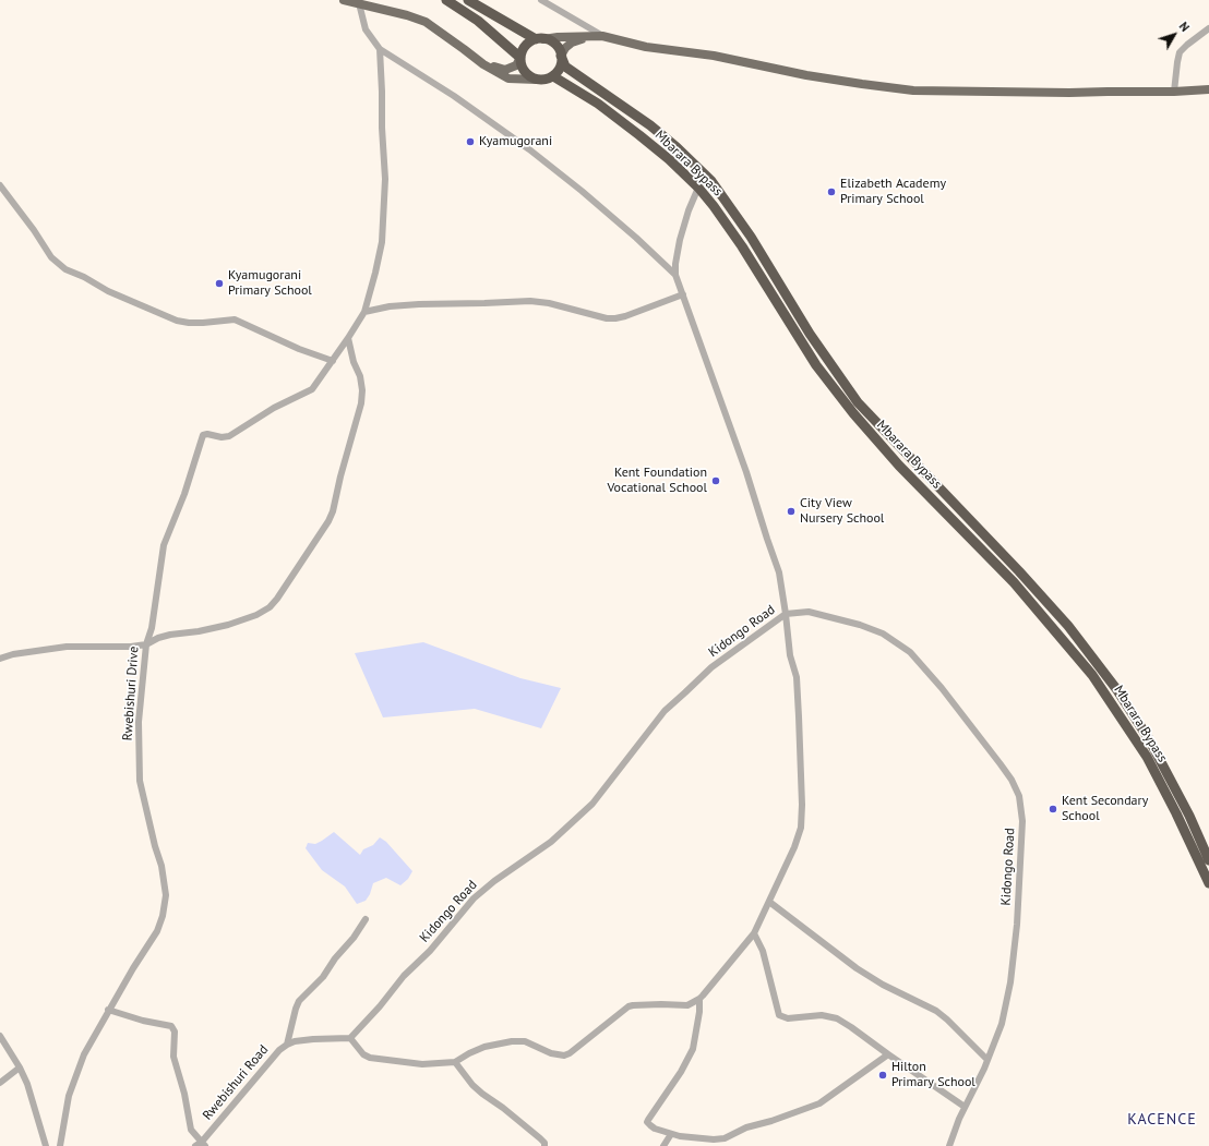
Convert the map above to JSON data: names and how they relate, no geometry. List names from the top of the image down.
{
  "streets": {
    "highway": ["Mbarara Bypass"],
    "street": ["Kidongo Road", "Rwebishuri Drive", "Rwebishuri Road"]
  },
  "crossings": [
    ["Kidongo Road", "Rwebishuri Road"]
  ],
  "districts": ["KACENCE"],
  "places": [
    "Kyamugorani",
    "Elizabeth Academy Primary School",
    "Kyamugorani Primary School",
    "Kent Foundation Vocational School",
    "City View Nursery School",
    "Kent Secondary School",
    "Hilton Primary School"
  ],
  "north": "top right"
}
